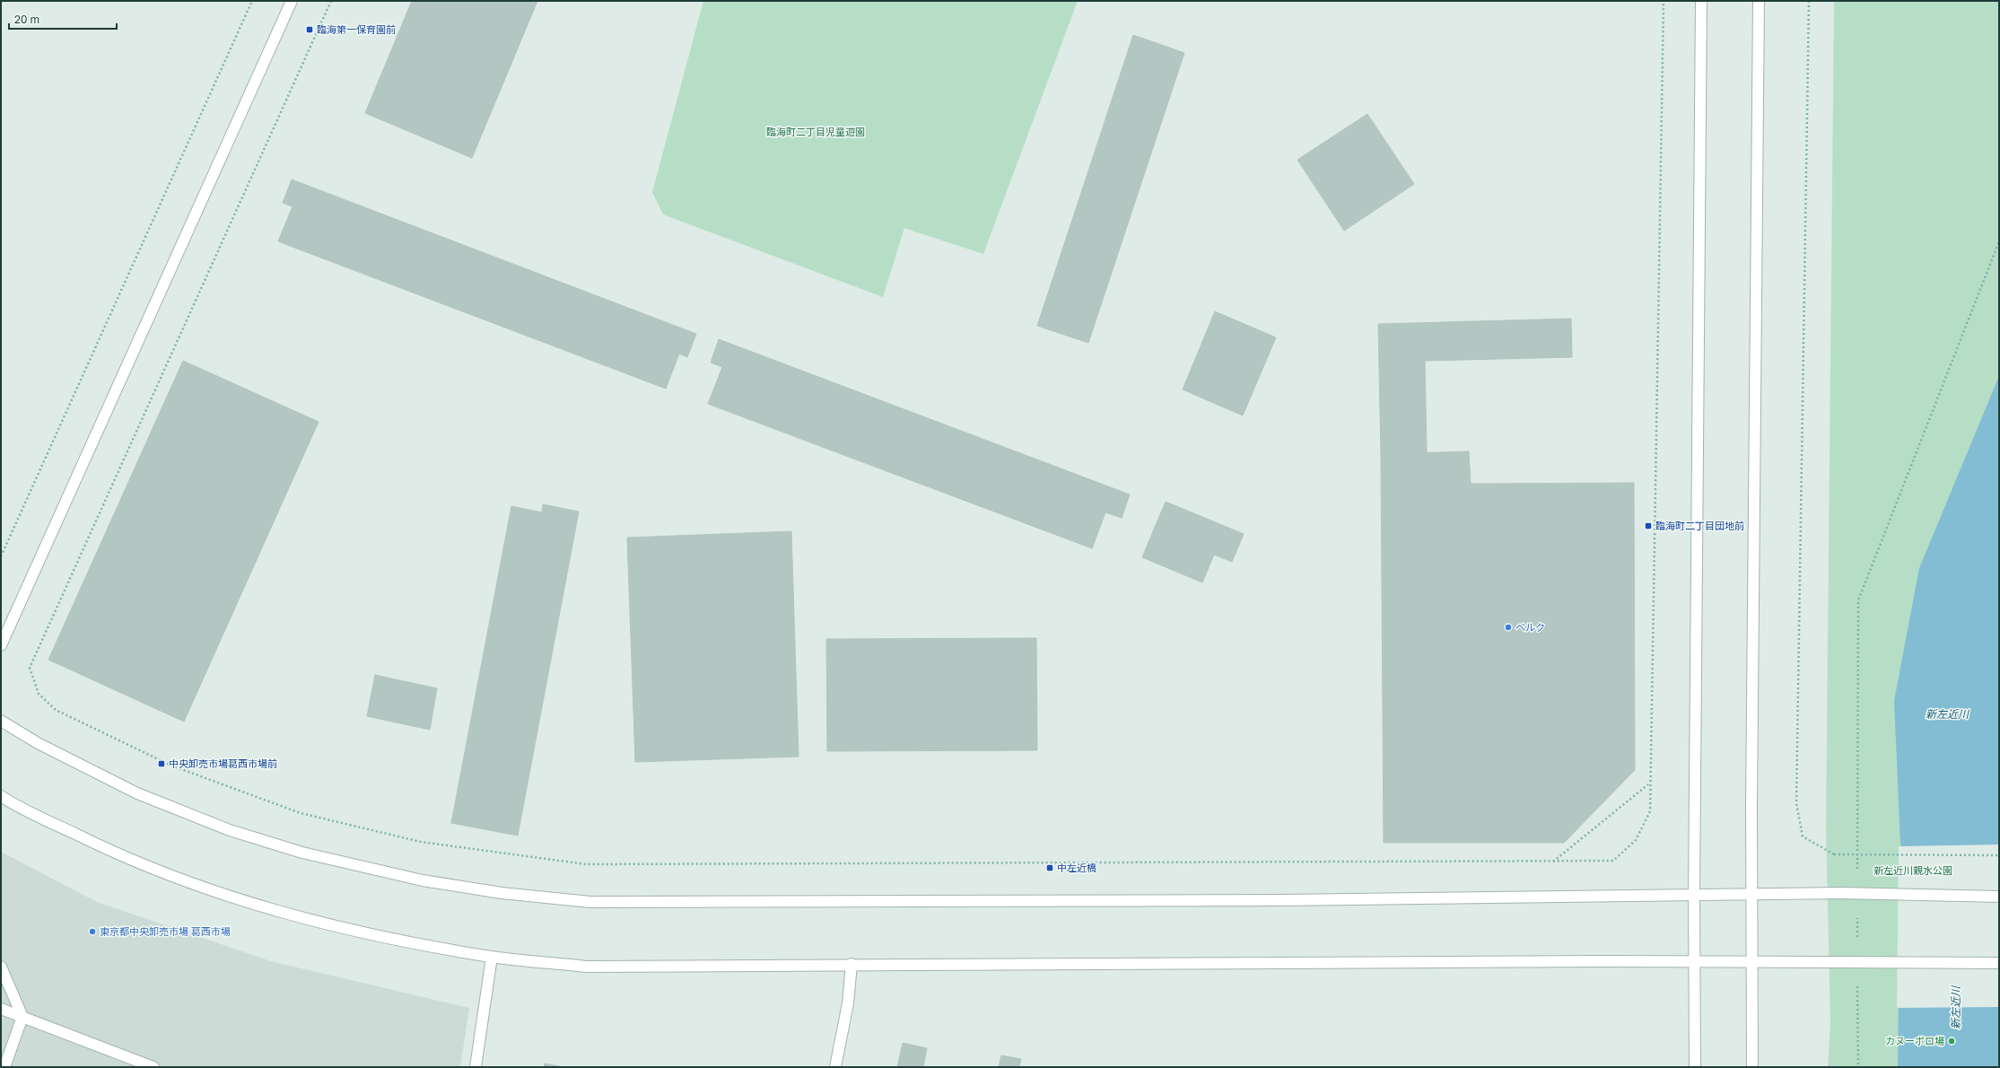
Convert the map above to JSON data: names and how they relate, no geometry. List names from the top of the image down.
{
  "water": ["新左近川"],
  "parks": ["臨海町二丁目児童遊園", "新左近川親水公園"],
  "places": {
    "transit": [
      "臨海第一保育園前",
      "臨海町二丁目団地前",
      "中央卸売市場葛西市場前",
      "中左近橋"
    ],
    "other": ["ベルク", "東京都中央卸売市場 葛西市場", "カヌーポロ場"]
  },
  "scale_bar": "20 m"
}
